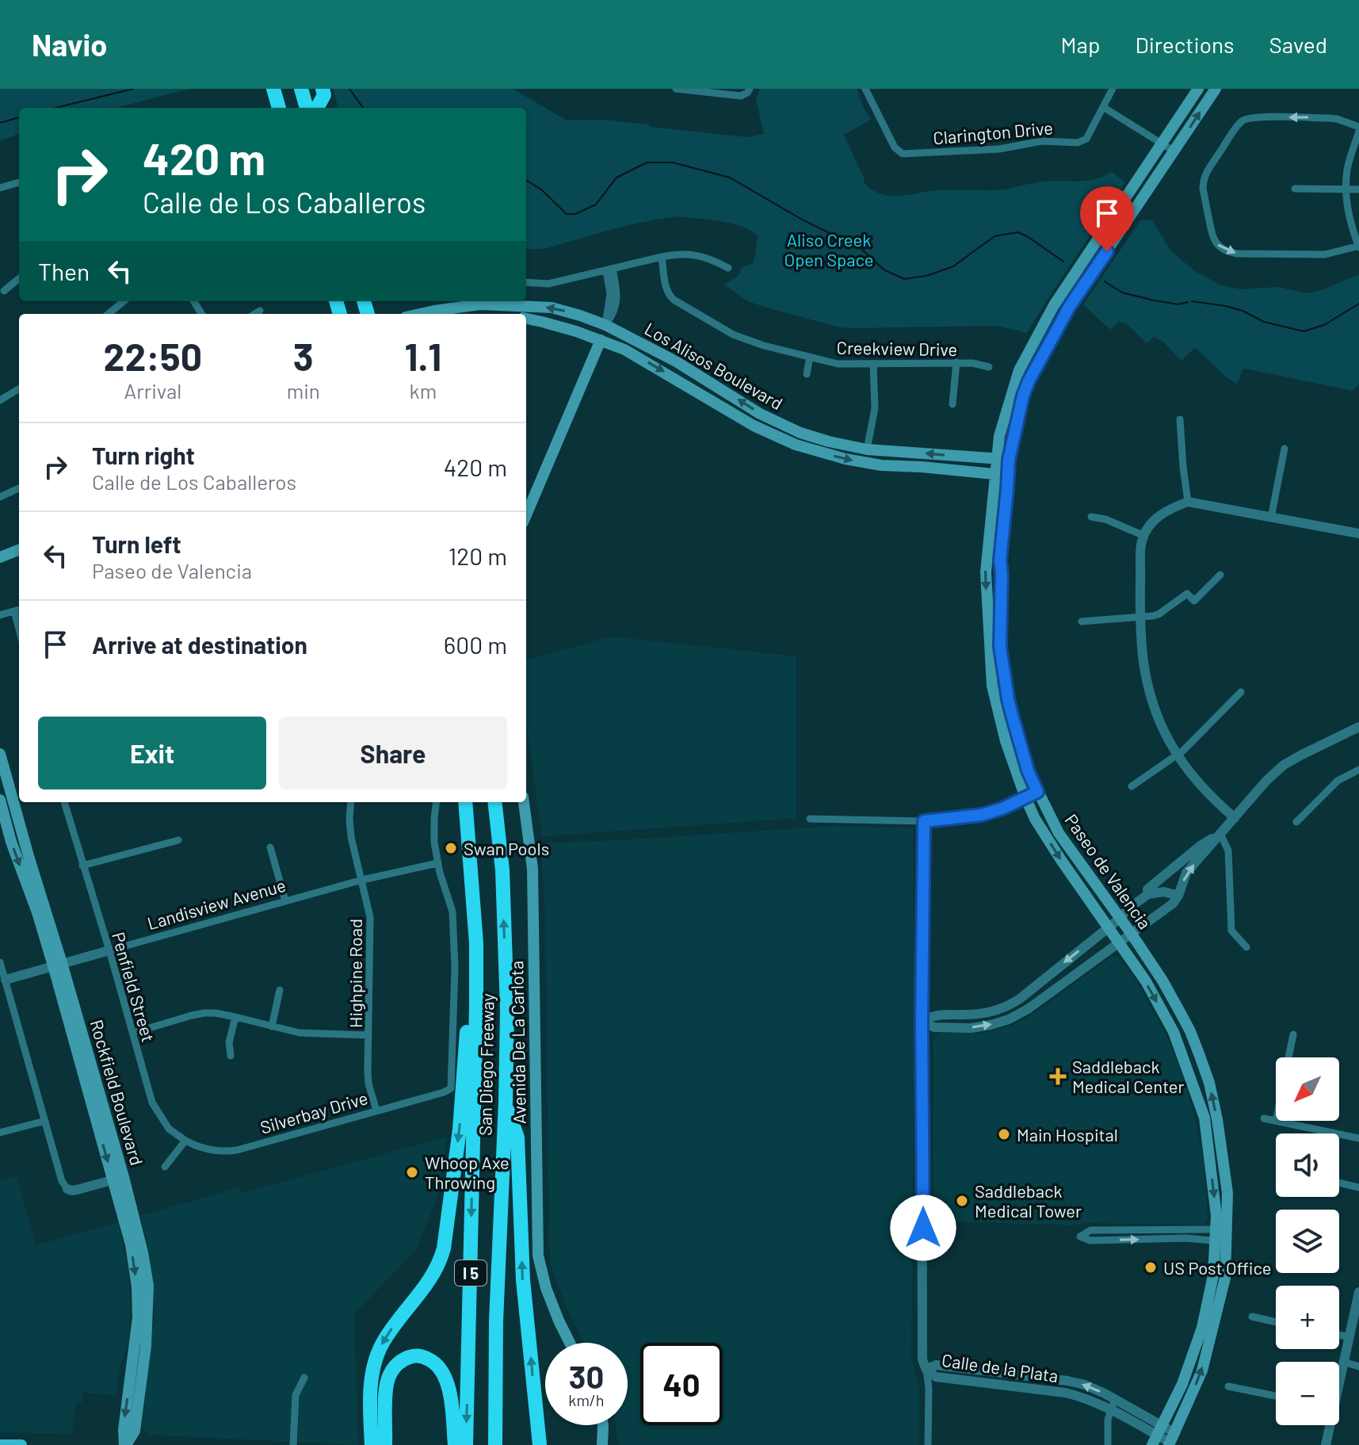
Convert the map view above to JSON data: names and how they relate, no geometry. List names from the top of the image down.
{
  "streets": {
    "highway": ["San Diego Freeway", "I 5"],
    "main road": [
      "Los Alisos Boulevard",
      "Paseo de Valencia",
      "Avenida De La Carlota",
      "Rockfield Boulevard"
    ],
    "street": [
      "Clarington Drive",
      "Creekview Drive",
      "Landisview Avenue",
      "Highpine Road",
      "Penfield Street",
      "Silverbay Drive",
      "Calle de la Plata"
    ]
  },
  "crossings": [
    ["Los Alisos Boulevard", "Paseo de Valencia"],
    ["Paseo de Valencia", "Calle de la Plata"],
    ["Landisview Avenue", "Highpine Road"],
    ["Landisview Avenue", "Penfield Street"],
    ["Landisview Avenue", "Rockfield Boulevard"],
    ["Landisview Avenue", "Silverbay Drive"],
    ["Highpine Road", "Silverbay Drive"],
    ["Penfield Street", "Silverbay Drive"]
  ],
  "parks": ["Aliso Creek Open Space"],
  "places": {
    "other": [
      "Swan Pools",
      "Main Hospital",
      "Whoop Axe Throwing",
      "Saddleback Medical Tower",
      "US Post Office"
    ],
    "health": ["Saddleback Medical Center"]
  },
  "north": "bottom left",
  "page": {
    "header": "Navio",
    "nav": ["Map", "Directions", "Saved"],
    "turn": ["420 m", "Calle de Los Caballeros"],
    "then": "Then",
    "eta": [
      "22:50",
      "Arrival",
      "3",
      "min",
      "1.1",
      "km"
    ],
    "list": [
      {
        "name": "Turn right",
        "note": "Calle de Los Caballeros",
        "value": "420 m"
      },
      {
        "name": "Turn left",
        "note": "Paseo de Valencia",
        "value": "120 m"
      },
      {
        "name": "Arrive at destination",
        "value": "600 m"
      }
    ],
    "buttons": ["Exit", "Share"],
    "map_buttons": ["+", "−"],
    "speed": "30 km/h",
    "limit": "40"
  }
}
